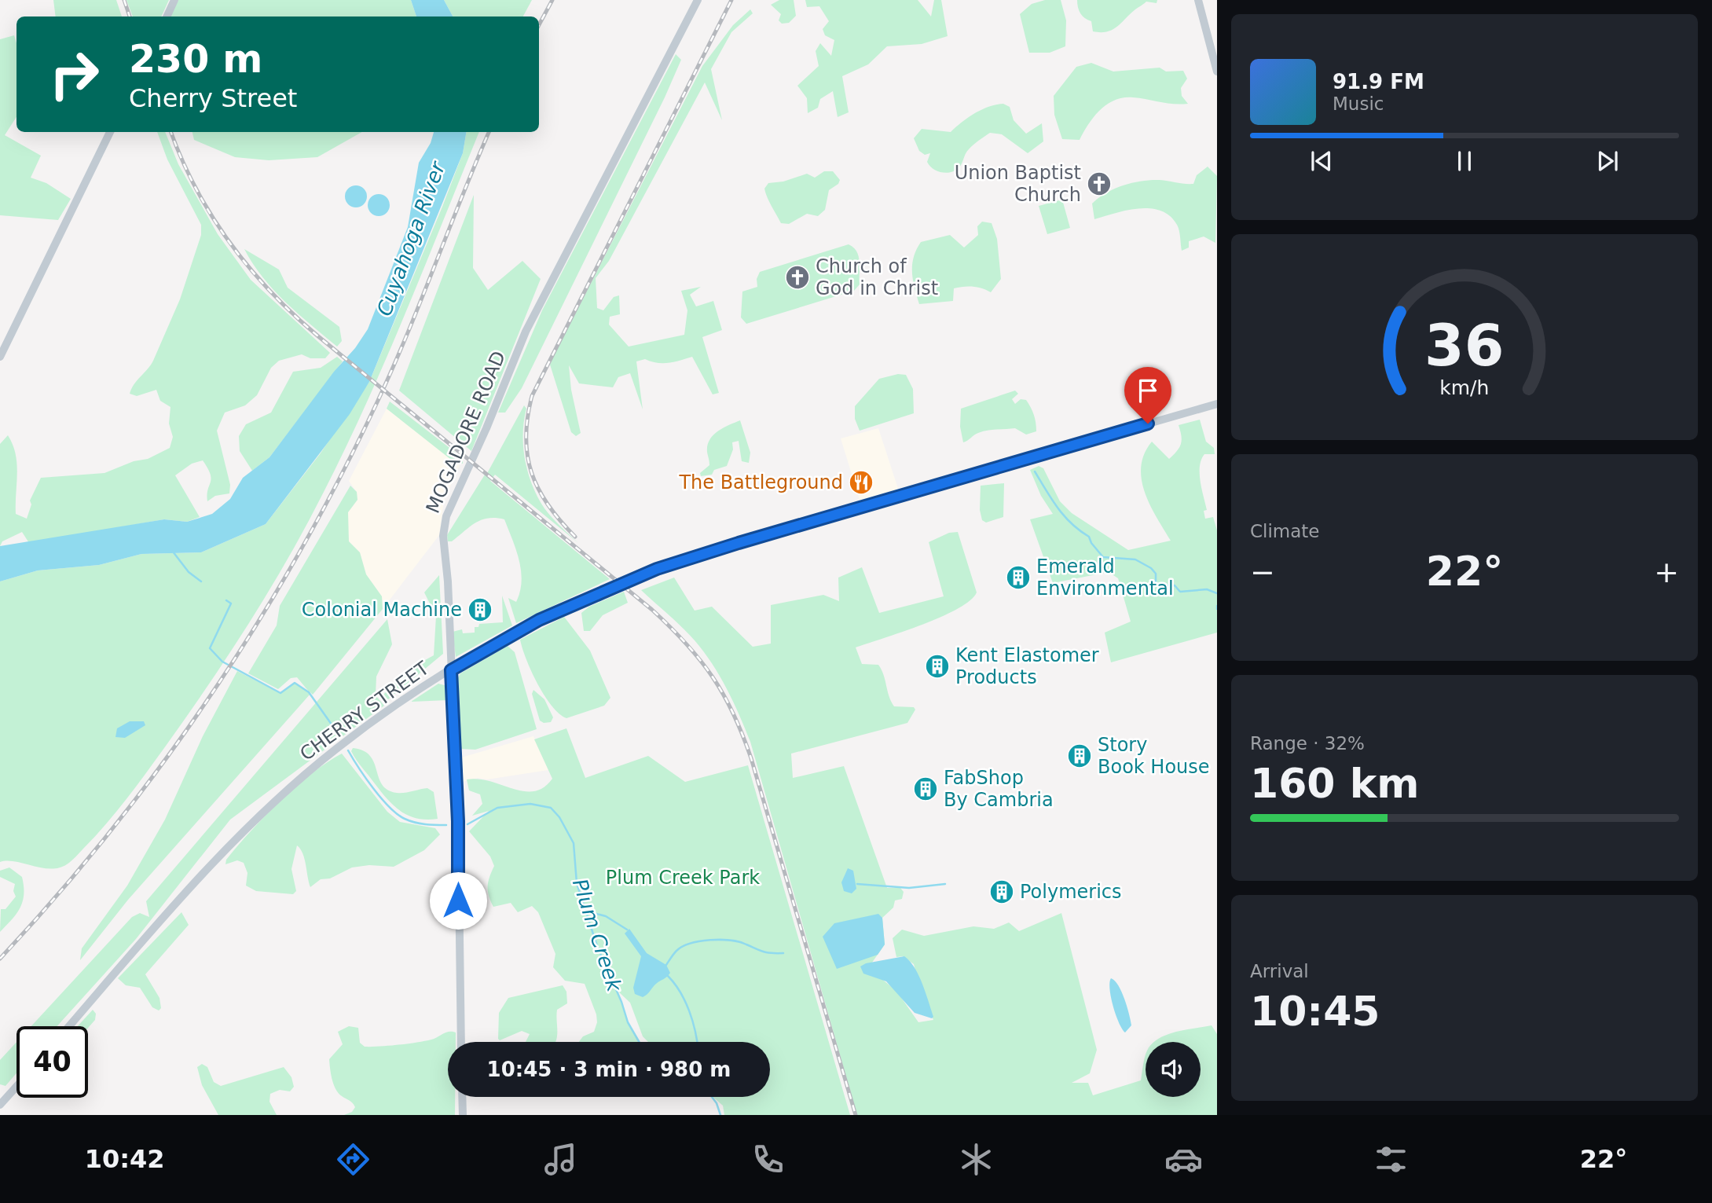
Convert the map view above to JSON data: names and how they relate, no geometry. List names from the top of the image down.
{
  "streets": {
    "street": ["MOGADORE ROAD", "CHERRY STREET"]
  },
  "crossings": [
    ["MOGADORE ROAD", "CHERRY STREET"]
  ],
  "water": ["Cuyahoga River", "Plum Creek"],
  "parks": ["Plum Creek Park"],
  "places": {
    "church": ["Union Baptist Church", "Church of God in Christ"],
    "restaurant": ["The Battleground"],
    "building": [
      "Emerald Environmental",
      "Colonial Machine",
      "Kent Elastomer Products",
      "Story Book House",
      "FabShop By Cambria",
      "Polymerics"
    ]
  },
  "page": {
    "turn": ["230 m", "Cherry Street"],
    "song": ["91.9 FM", "Music"],
    "tile": [
      "Climate",
      ["Range · 32%", "160 km"],
      ["Arrival", "10:45"]
    ],
    "heat": ["−", "22°", "+"],
    "limit": "40",
    "trip": "10:45 · 3 min · 980 m",
    "tabs": ["10:42", "22°"],
    "gauge": ["36", "km/h"]
  }
}
